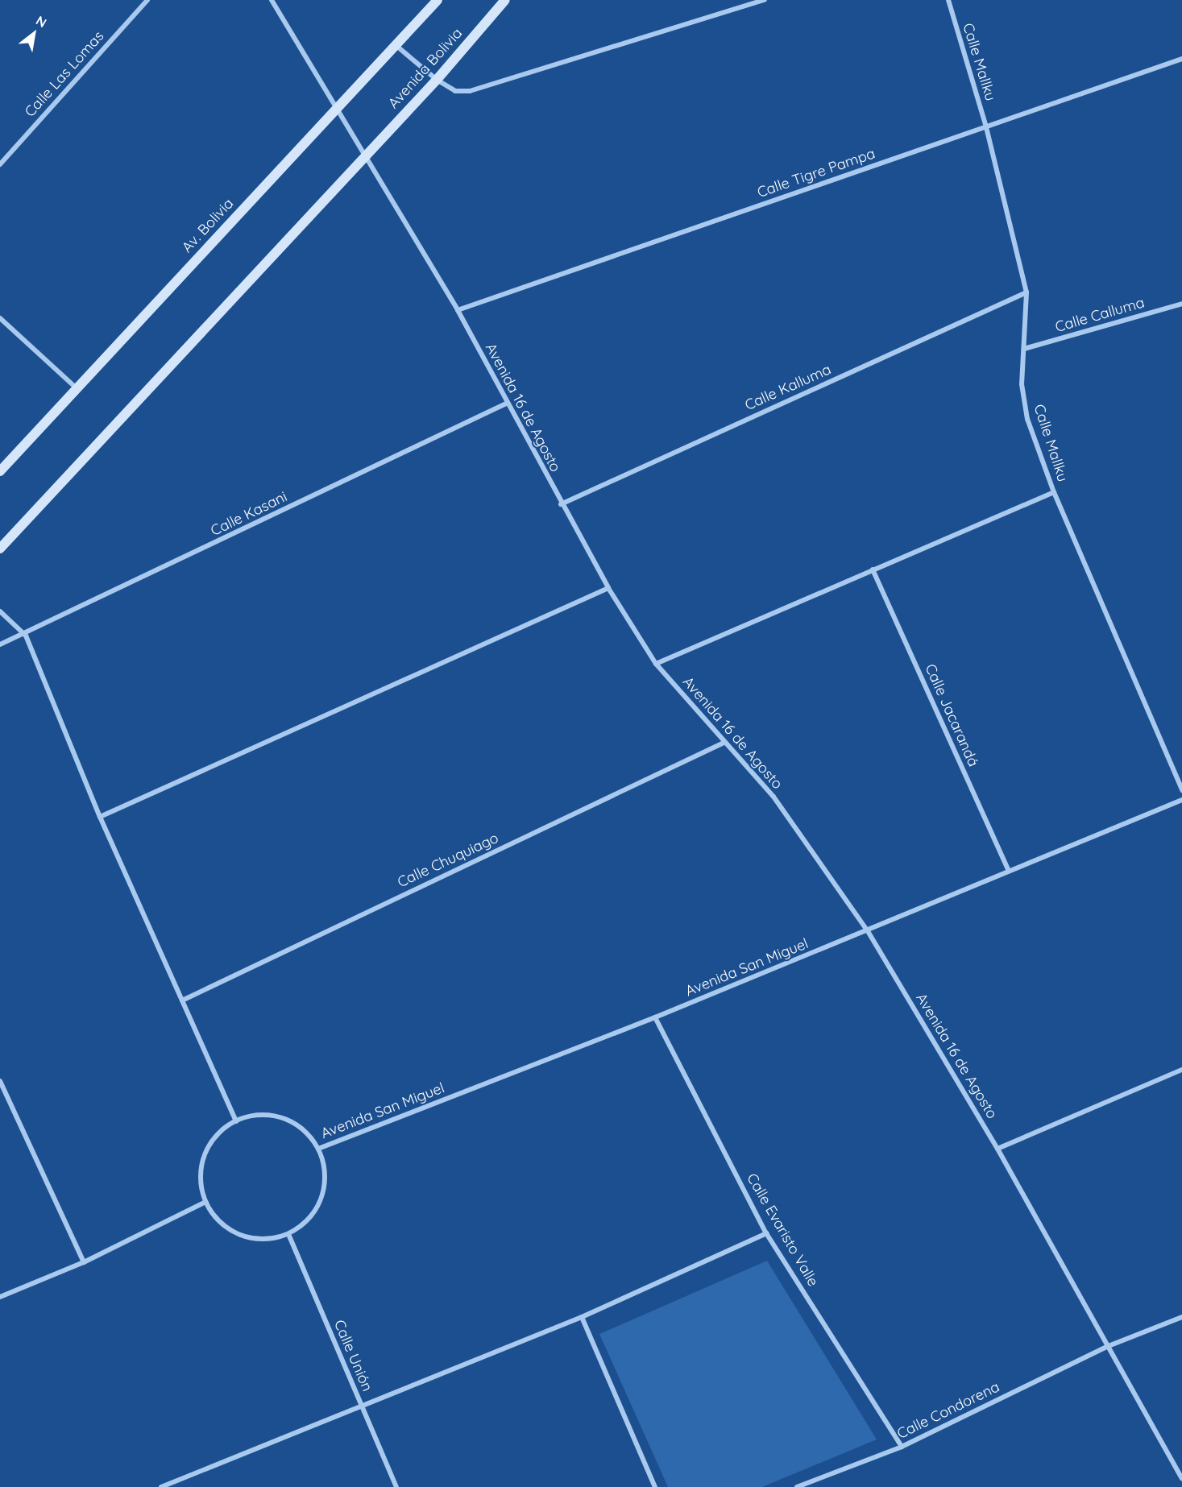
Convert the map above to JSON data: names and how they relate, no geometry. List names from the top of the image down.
{
  "streets": {
    "street": [
      "Calle Mallku",
      "Avenida Bolivia",
      "Calle Las Lomas",
      "Calle Tigre Pampa",
      "Av. Bolivia",
      "Calle Calluma",
      "Calle Kalluma",
      "Avenida 16 de Agosto",
      "Calle Kasani",
      "Calle Jacarandá",
      "Calle Chuquiago",
      "Avenida San Miguel",
      "Calle Evaristo Valle",
      "Calle Unión",
      "Calle Condorena"
    ]
  },
  "crossings": [
    ["Calle Mallku", "Calle Tigre Pampa"],
    ["Calle Mallku", "Calle Calluma"],
    ["Calle Mallku", "Calle Kalluma"],
    ["Avenida Bolivia", "Avenida 16 de Agosto"],
    ["Calle Tigre Pampa", "Avenida 16 de Agosto"],
    ["Av. Bolivia", "Avenida 16 de Agosto"],
    ["Calle Kalluma", "Avenida 16 de Agosto"],
    ["Avenida 16 de Agosto", "Calle Kasani"],
    ["Avenida 16 de Agosto", "Calle Chuquiago"],
    ["Avenida 16 de Agosto", "Avenida San Miguel"],
    ["Avenida 16 de Agosto", "Calle Condorena"],
    ["Calle Jacarandá", "Avenida San Miguel"],
    ["Avenida San Miguel", "Calle Evaristo Valle"],
    ["Avenida San Miguel", "Calle Unión"],
    ["Calle Evaristo Valle", "Calle Condorena"]
  ],
  "north": "top right"
}
